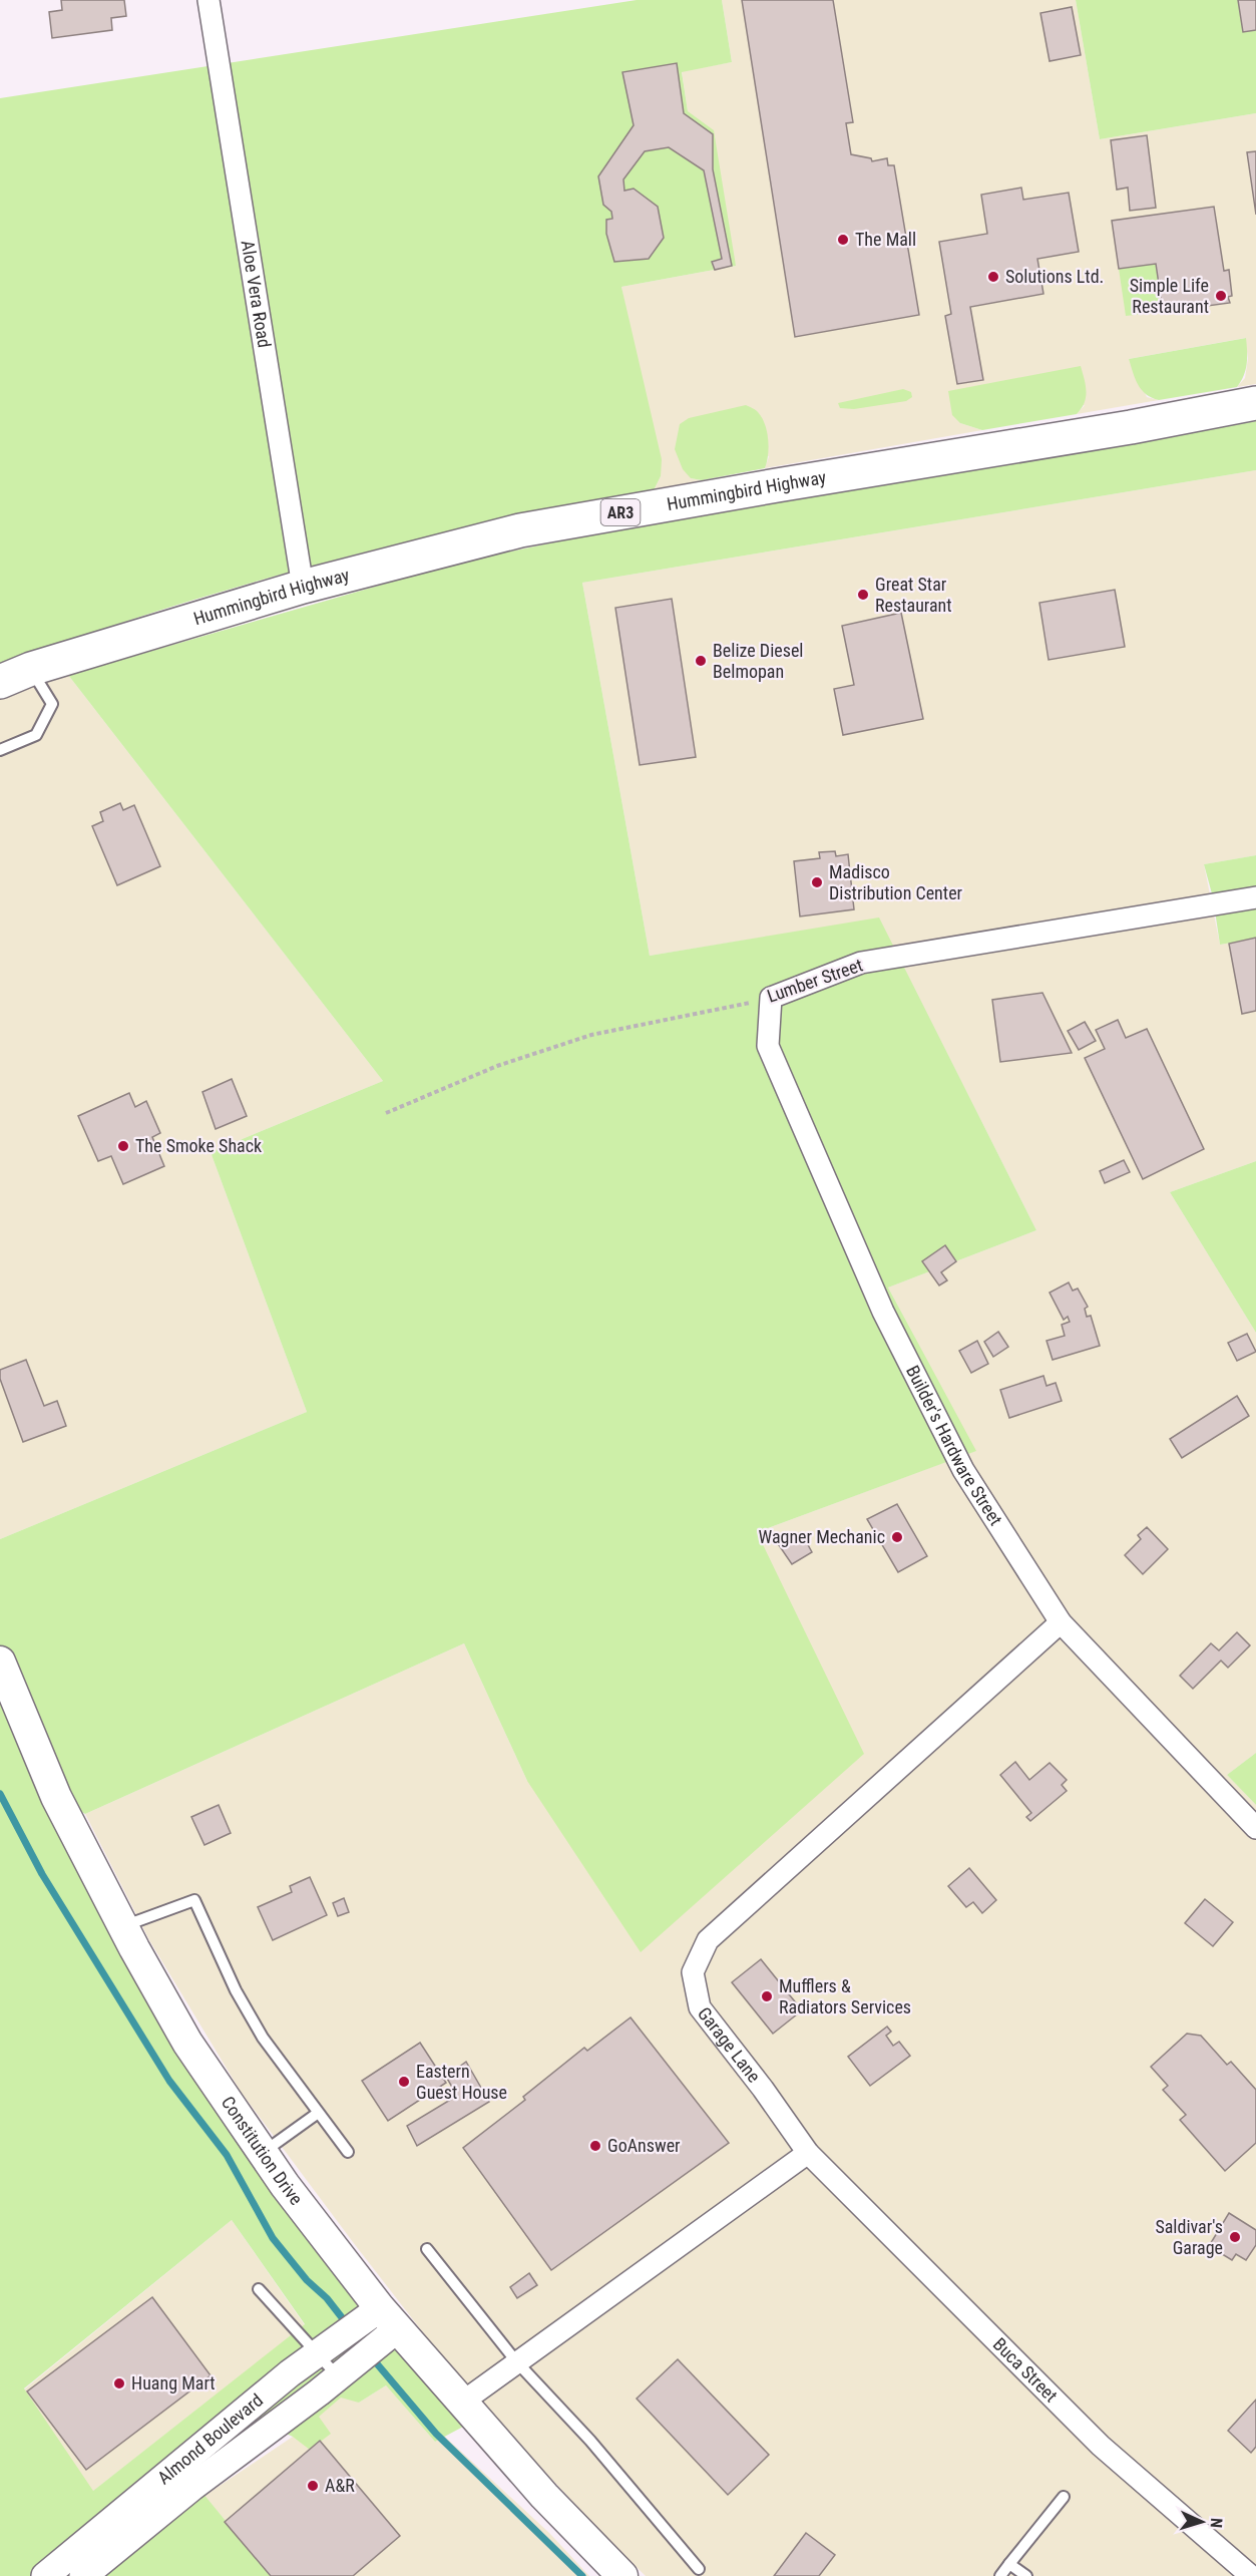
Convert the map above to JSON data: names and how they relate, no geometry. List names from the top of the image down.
{
  "streets": {
    "main road": ["Hummingbird Highway", "AR3", "Constitution Drive"],
    "street": [
      "Aloe Vera Road",
      "Lumber Street",
      "Builder's Hardware Street",
      "Garage Lane",
      "Buca Street",
      "Almond Boulevard"
    ]
  },
  "crossings": [
    ["Aloe Vera Road", "Hummingbird Highway"],
    ["Lumber Street", "Builder's Hardware Street"],
    ["Builder's Hardware Street", "Garage Lane"],
    ["Garage Lane", "Buca Street"],
    ["Constitution Drive", "Almond Boulevard"]
  ],
  "places": [
    "The Mall",
    "Solutions Ltd.",
    "Simple Life Restaurant",
    "Great Star Restaurant",
    "Belize Diesel Belmopan",
    "Madisco Distribution Center",
    "The Smoke Shack",
    "Wagner Mechanic",
    "Mufflers & Radiators Services",
    "Eastern Guest House",
    "GoAnswer",
    "Saldivar's Garage",
    "Huang Mart",
    "A&R"
  ],
  "north": "right"
}
